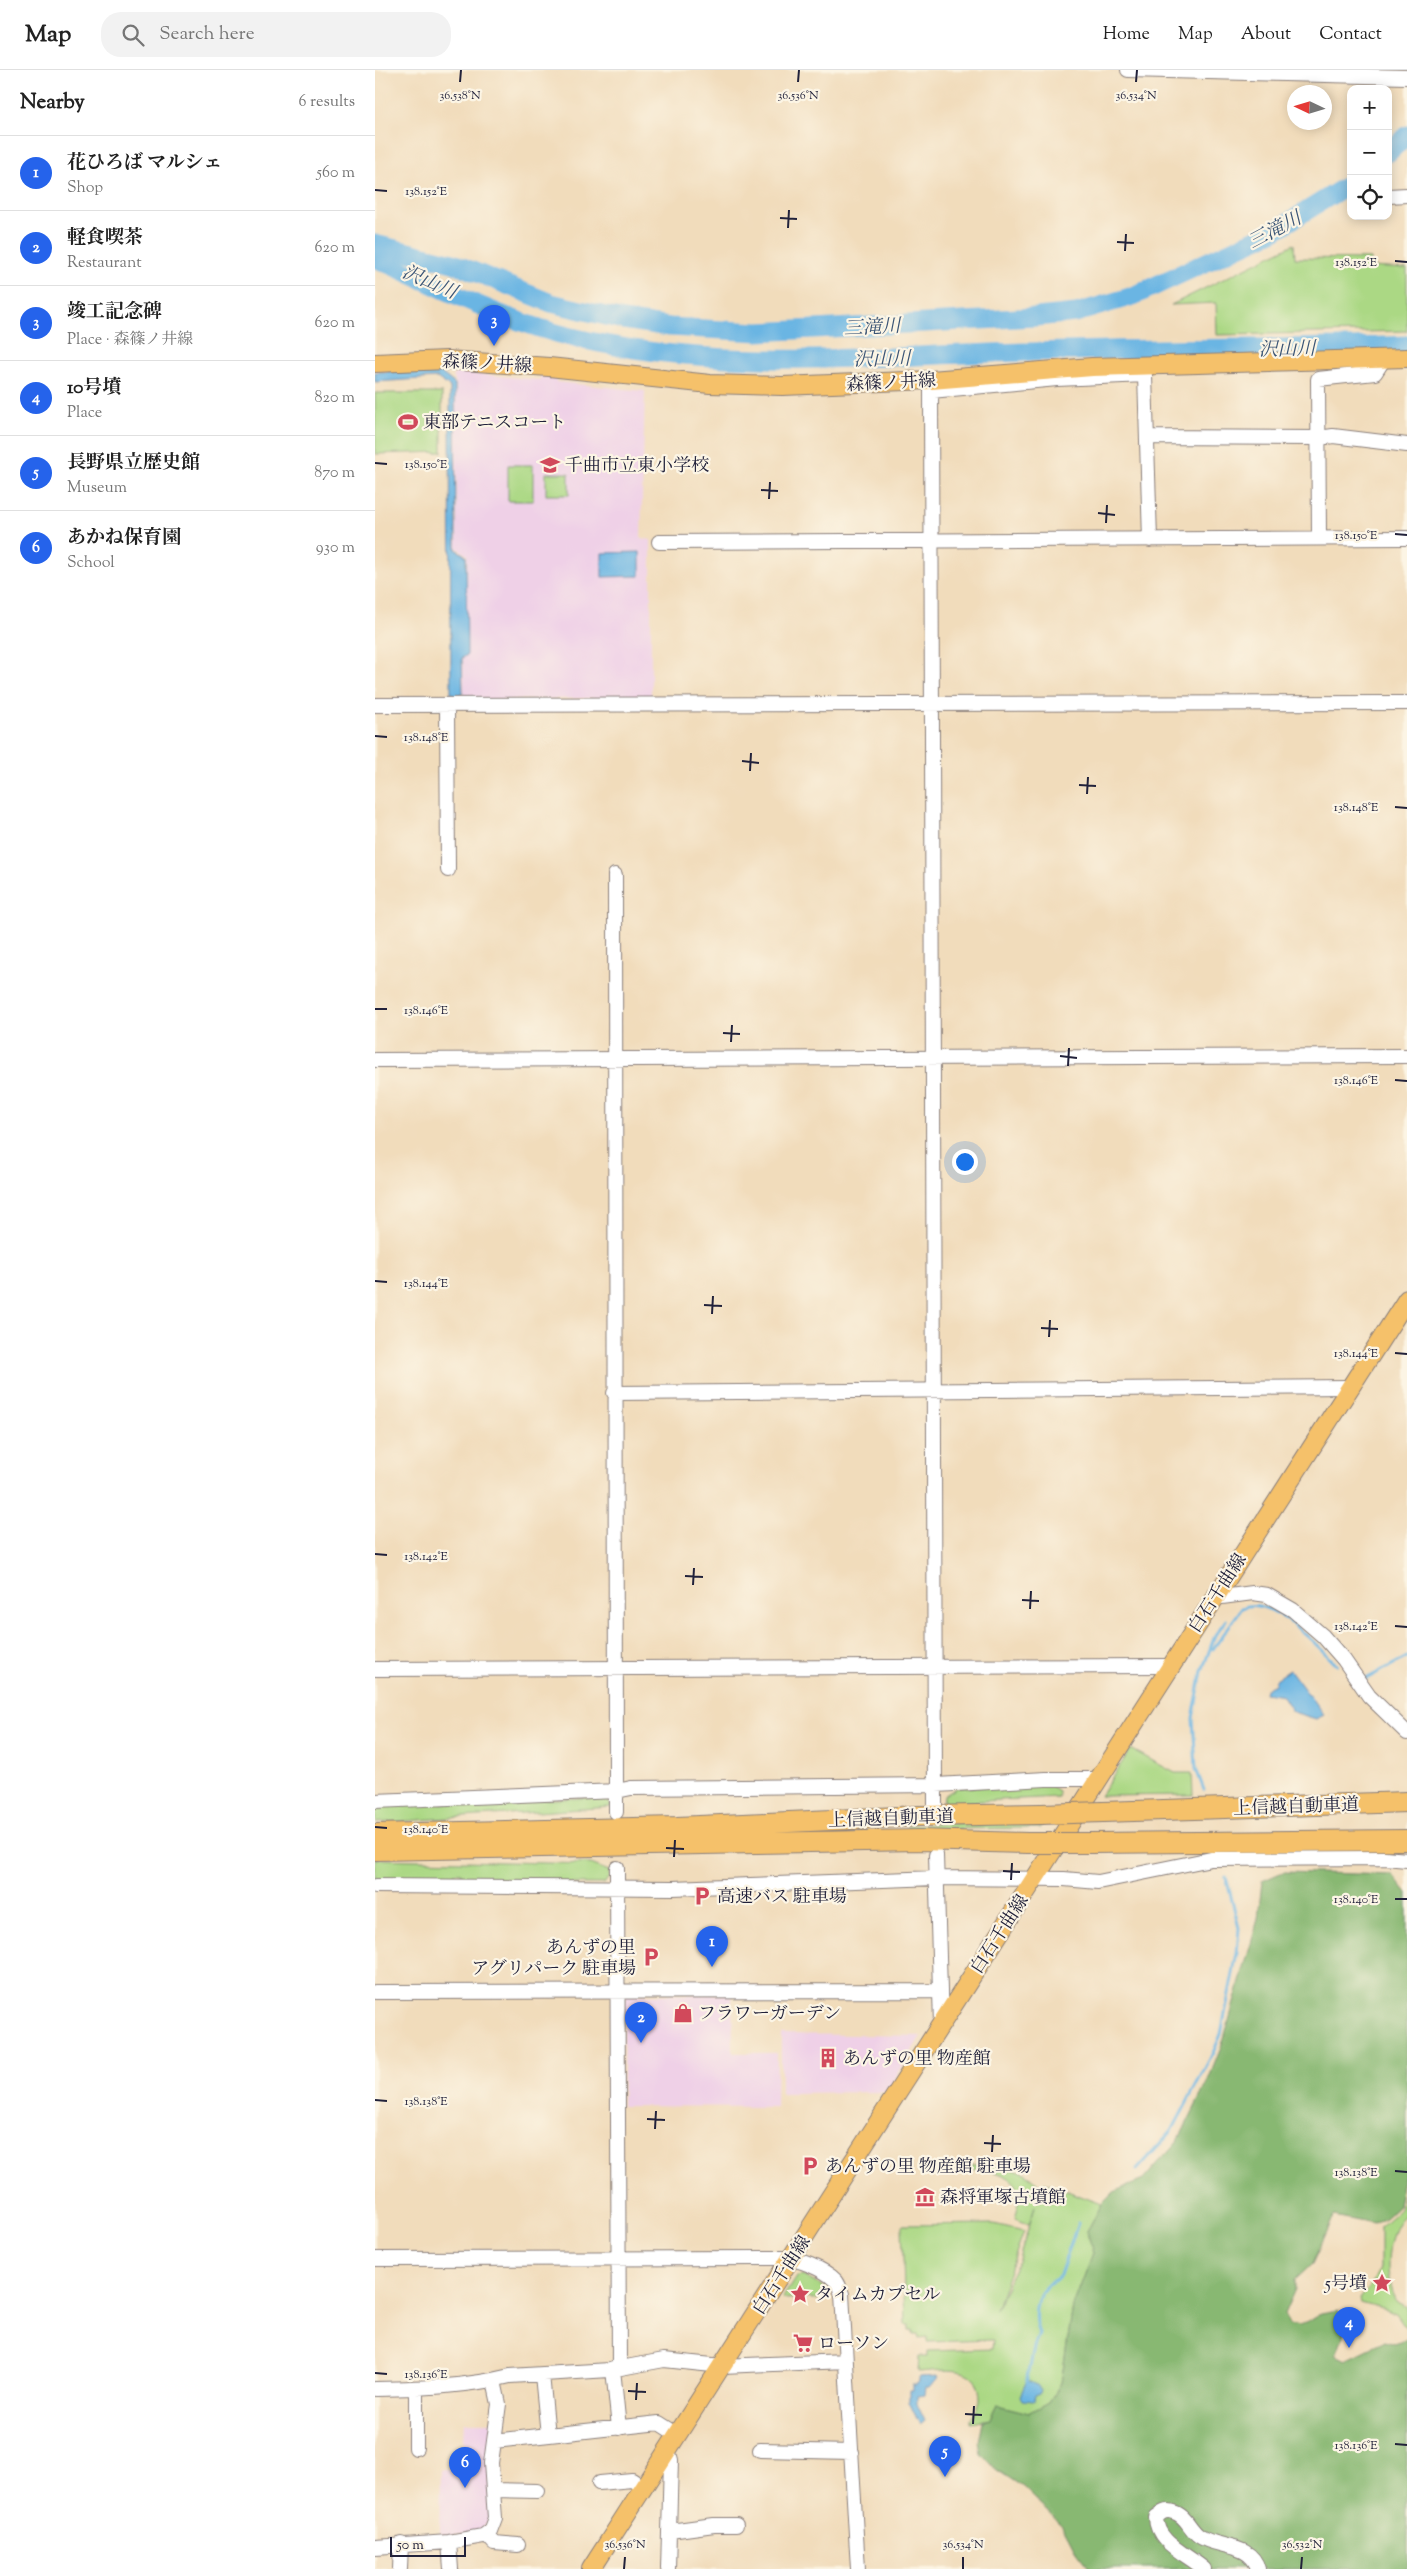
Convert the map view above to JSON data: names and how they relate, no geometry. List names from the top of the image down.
{
  "streets": {
    "highway": ["上信越自動車道"],
    "main road": ["森篠ノ井線", "白石千曲線"]
  },
  "water": ["三滝川", "沢山川"],
  "places": {
    "sports": ["東部テニスコート"],
    "school or university": ["千曲市立東小学校"],
    "parking": ["高速バス 駐車場", "あんずの里 アグリパーク 駐車場", "あんずの里 物産館 駐車場"],
    "shop": ["フラワーガーデン"],
    "building": ["あんずの里 物産館"],
    "museum": ["森将軍塚古墳館"],
    "place": ["5号墳", "タイムカプセル"],
    "supermarket": ["ローソン"]
  },
  "scale_bar": "50 m",
  "north": "left",
  "page": {
    "header": "Map",
    "search": "Search here",
    "nav": [
      "Home",
      "Map",
      "About",
      "Contact"
    ],
    "heading": ["Nearby", "6 results"],
    "map_buttons": ["+", "−"],
    "list": [
      {
        "mark": "1",
        "name": "花ひろば マルシェ",
        "note": "Shop",
        "value": "560 m"
      },
      {
        "mark": "2",
        "name": "軽食喫茶",
        "note": "Restaurant",
        "value": "620 m"
      },
      {
        "mark": "3",
        "name": "竣工記念碑",
        "note": "Place · 森篠ノ井線",
        "value": "620 m"
      },
      {
        "mark": "4",
        "name": "10号墳",
        "note": "Place",
        "value": "820 m"
      },
      {
        "mark": "5",
        "name": "長野県立歴史館",
        "note": "Museum",
        "value": "870 m"
      },
      {
        "mark": "6",
        "name": "あかね保育園",
        "note": "School",
        "value": "930 m"
      }
    ],
    "pins": [
      "3",
      "1",
      "2",
      "4",
      "5",
      "6"
    ],
    "scale": "50 m"
  },
  "coordinates": [
    "36.538°N",
    "36.536°N",
    "36.534°N",
    "138.152°E",
    "138.150°E",
    "138.148°E",
    "138.146°E",
    "138.144°E",
    "138.142°E",
    "138.140°E",
    "138.138°E",
    "138.136°E",
    "36.532°N"
  ]
}
